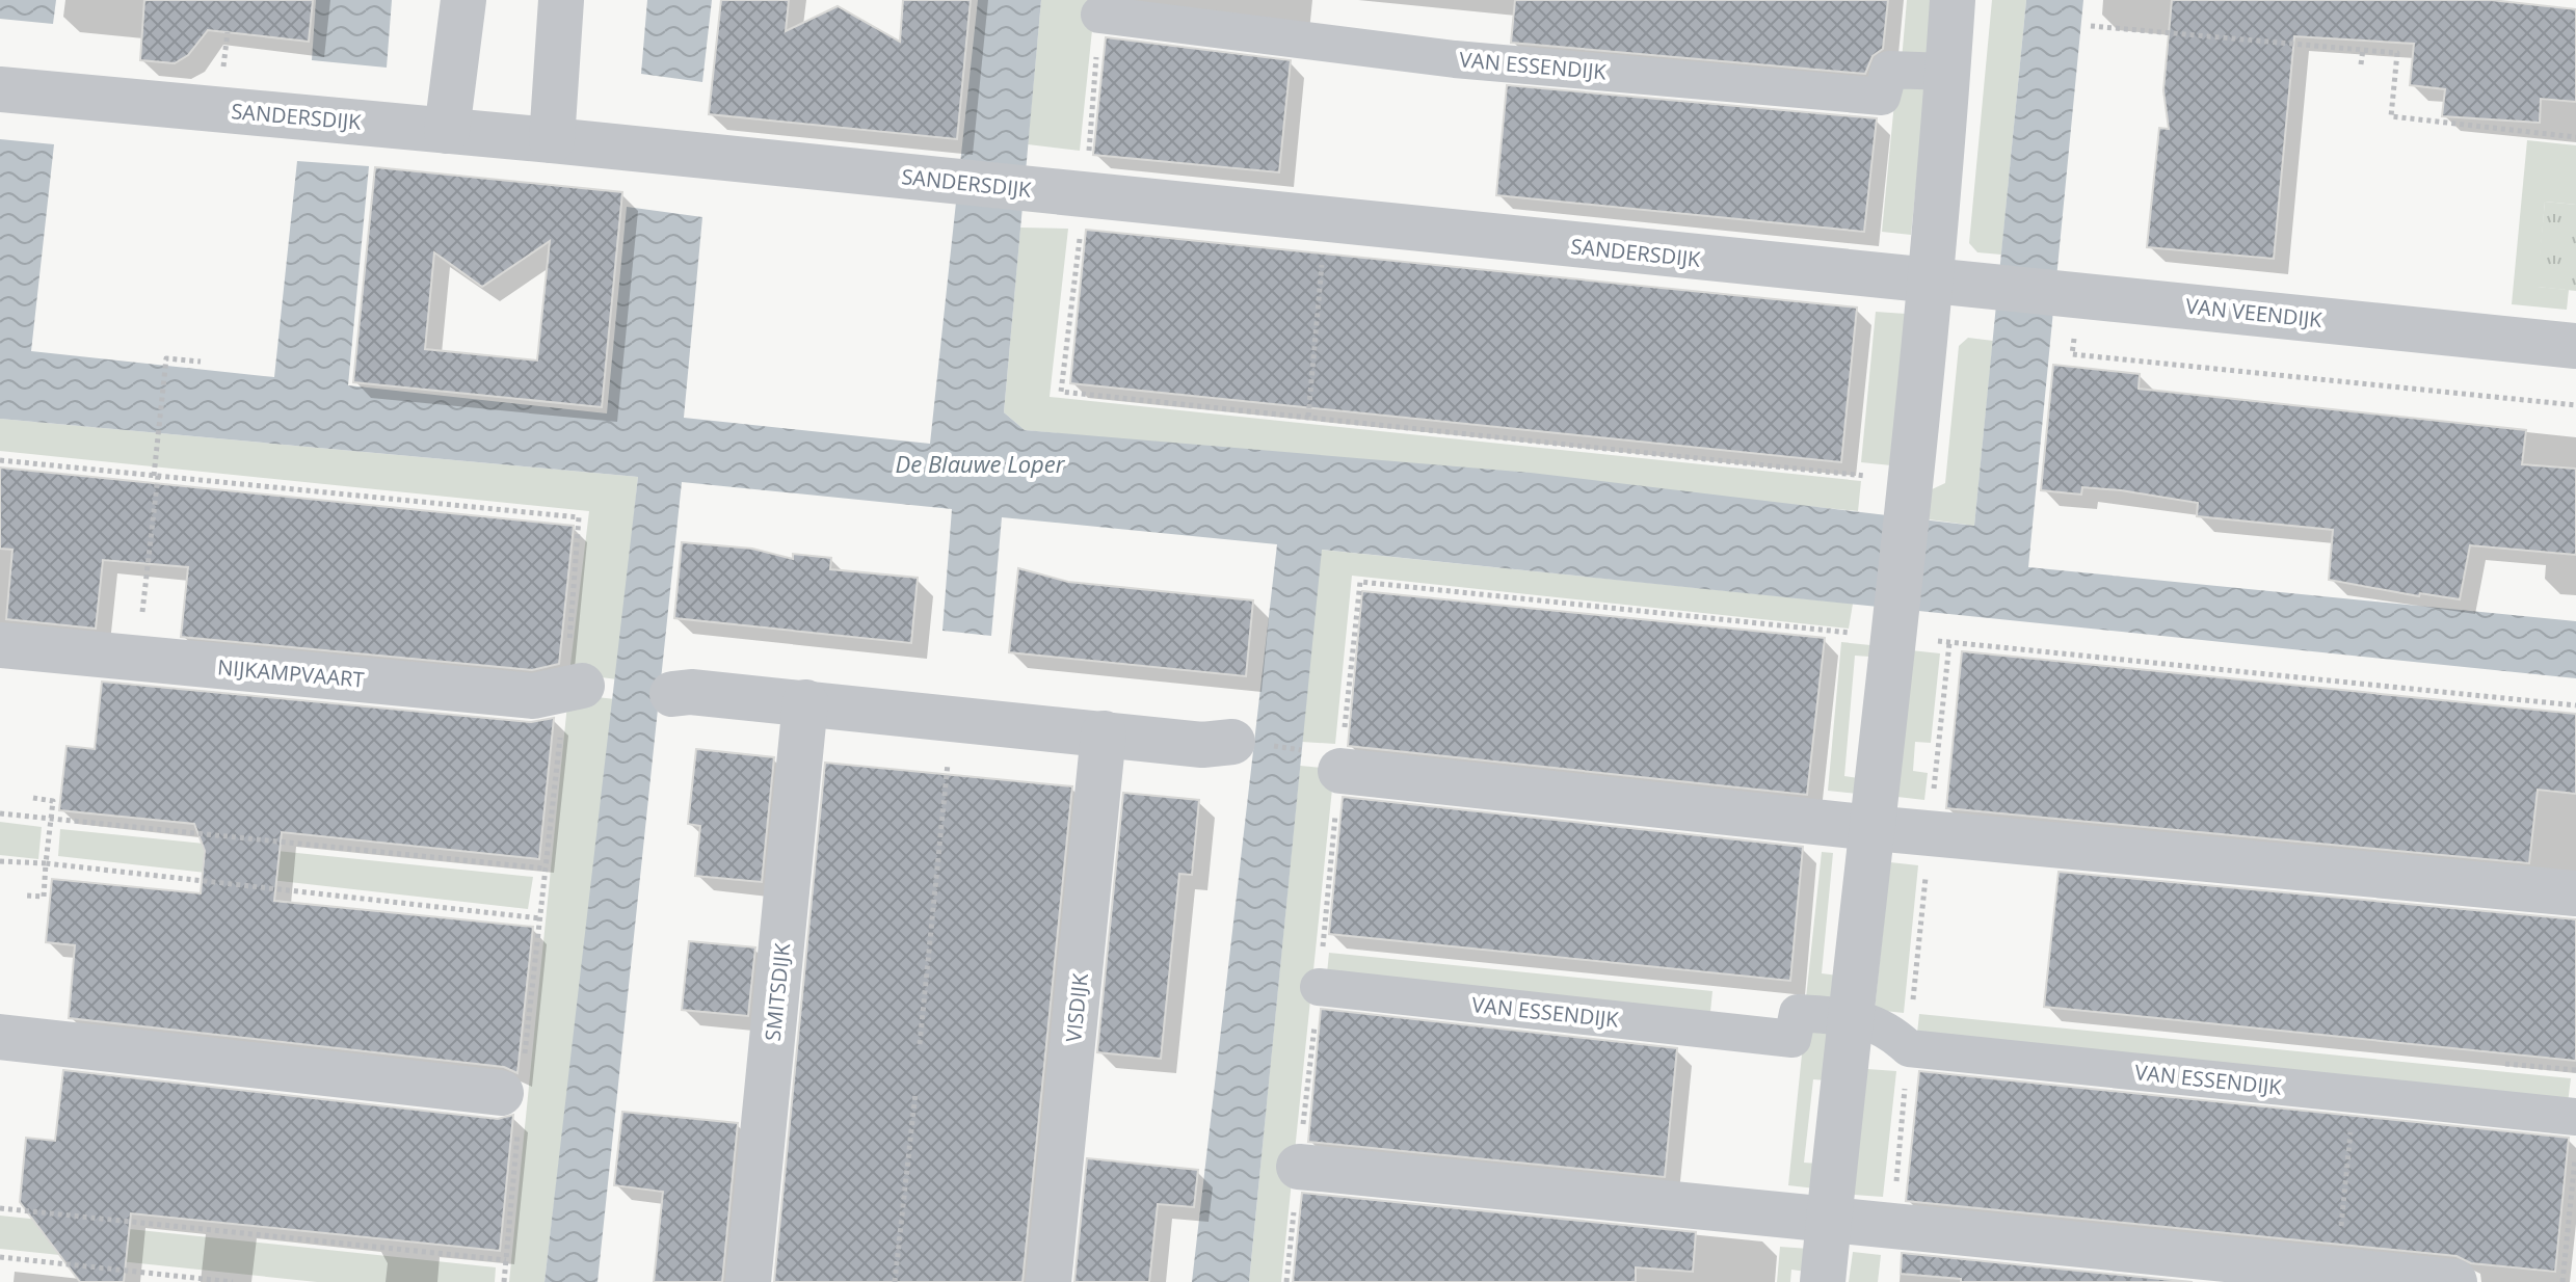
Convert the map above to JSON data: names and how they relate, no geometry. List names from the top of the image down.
{
  "streets": {
    "street": [
      "VAN ESSENDIJK",
      "SANDERSDIJK",
      "VAN VEENDIJK",
      "NIJKAMPVAART",
      "SMITSDIJK",
      "VISDIJK"
    ]
  },
  "crossings": [
    ["SANDERSDIJK", "VAN VEENDIJK"]
  ],
  "water": ["De Blauwe Loper"]
}
